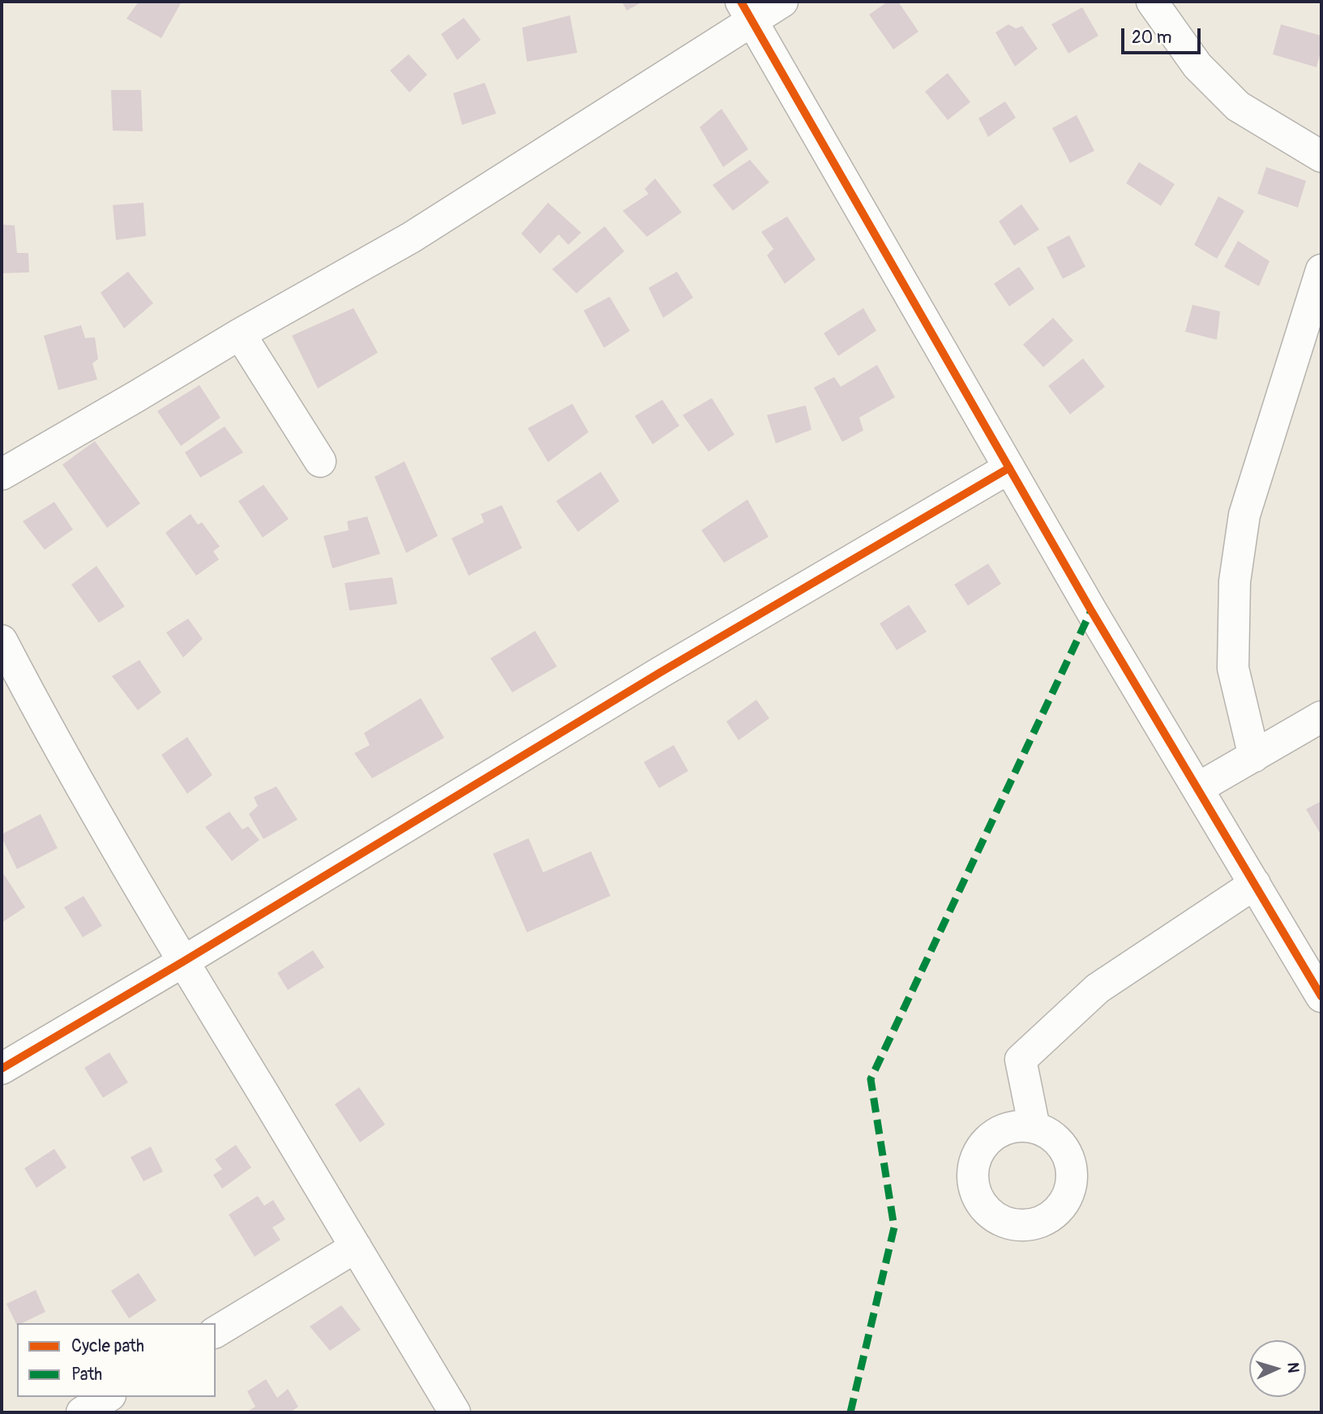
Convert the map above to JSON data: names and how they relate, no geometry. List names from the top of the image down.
{
  "legend": ["Cycle path", "Path"],
  "scale_bar": "20 m",
  "north": "right"
}
